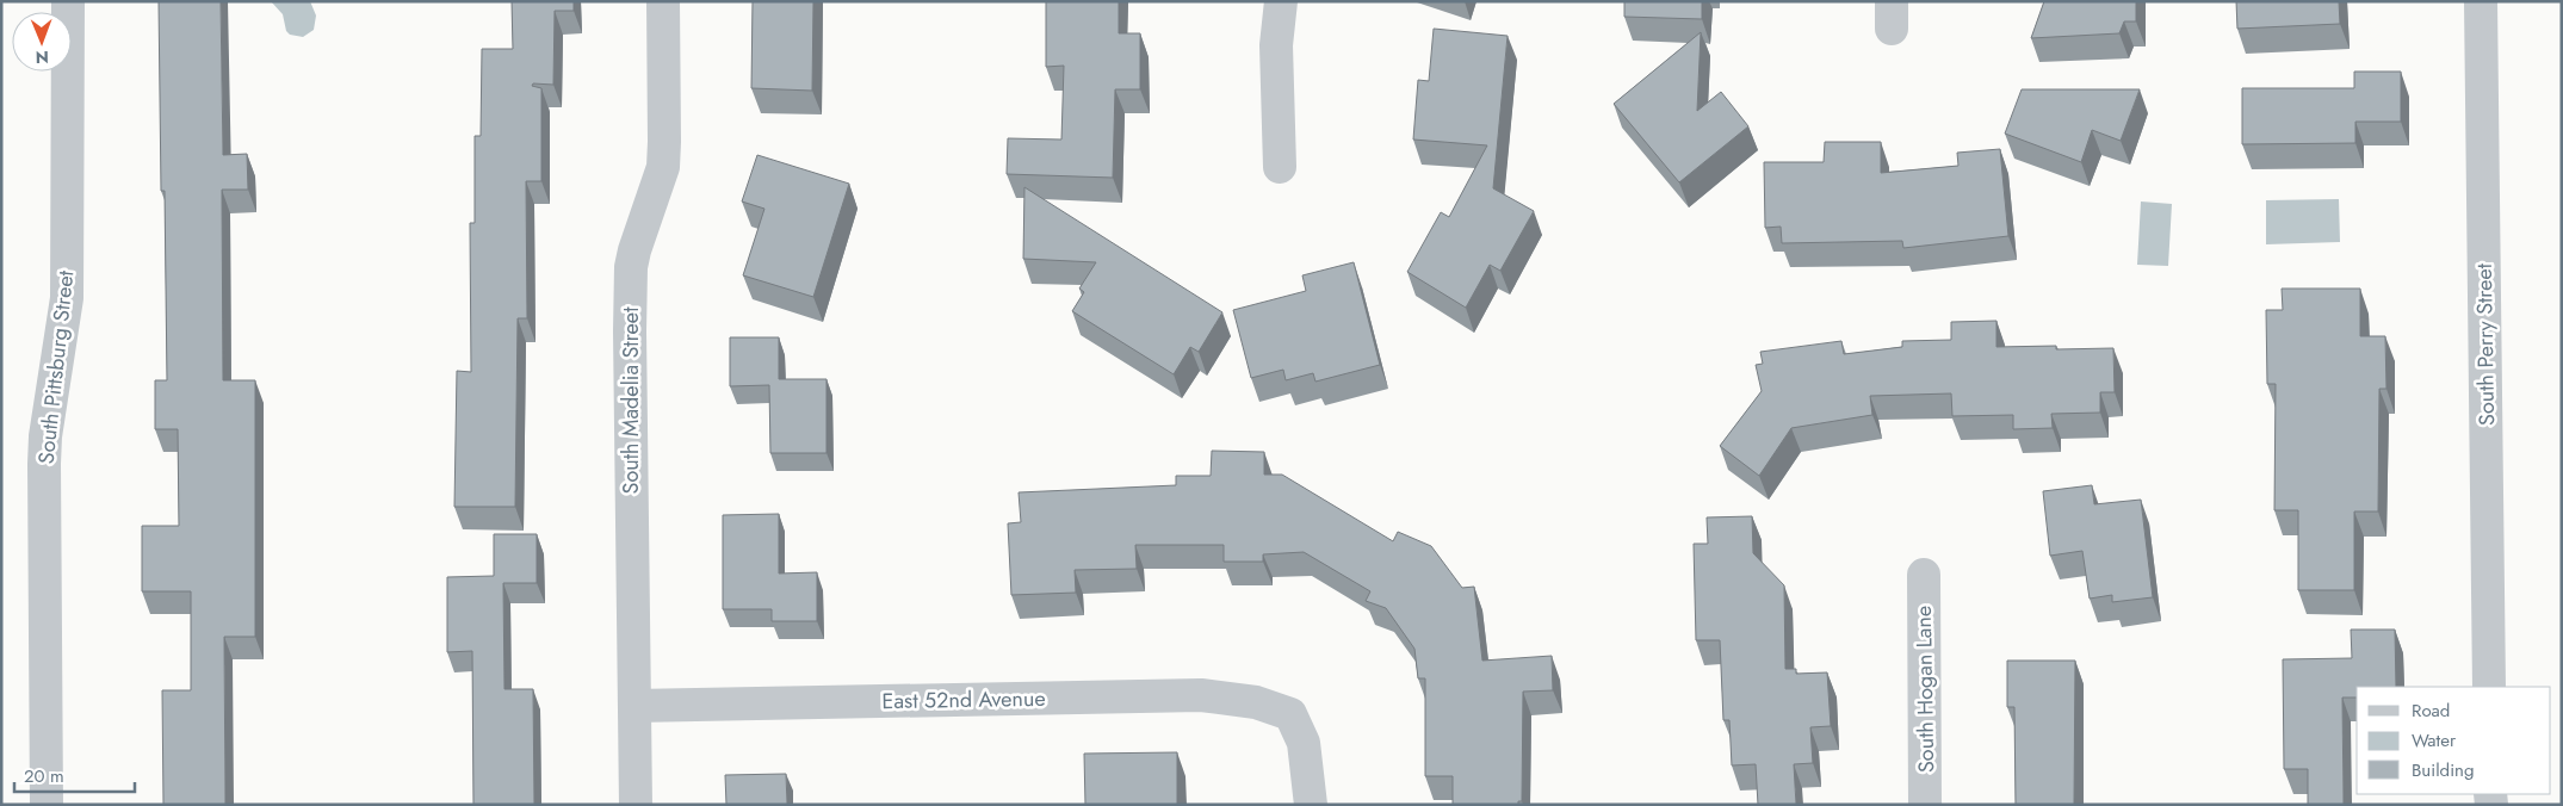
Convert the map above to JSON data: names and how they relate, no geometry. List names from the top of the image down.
{
  "streets": {
    "street": [
      "South Perry Street",
      "South Pittsburg Street",
      "South Madelia Street",
      "South Hogan Lane",
      "East 52nd Avenue"
    ]
  },
  "crossings": [
    ["South Madelia Street", "East 52nd Avenue"]
  ],
  "legend": ["Road", "Water", "Building"],
  "scale_bar": "20 m",
  "north": "bottom"
}
